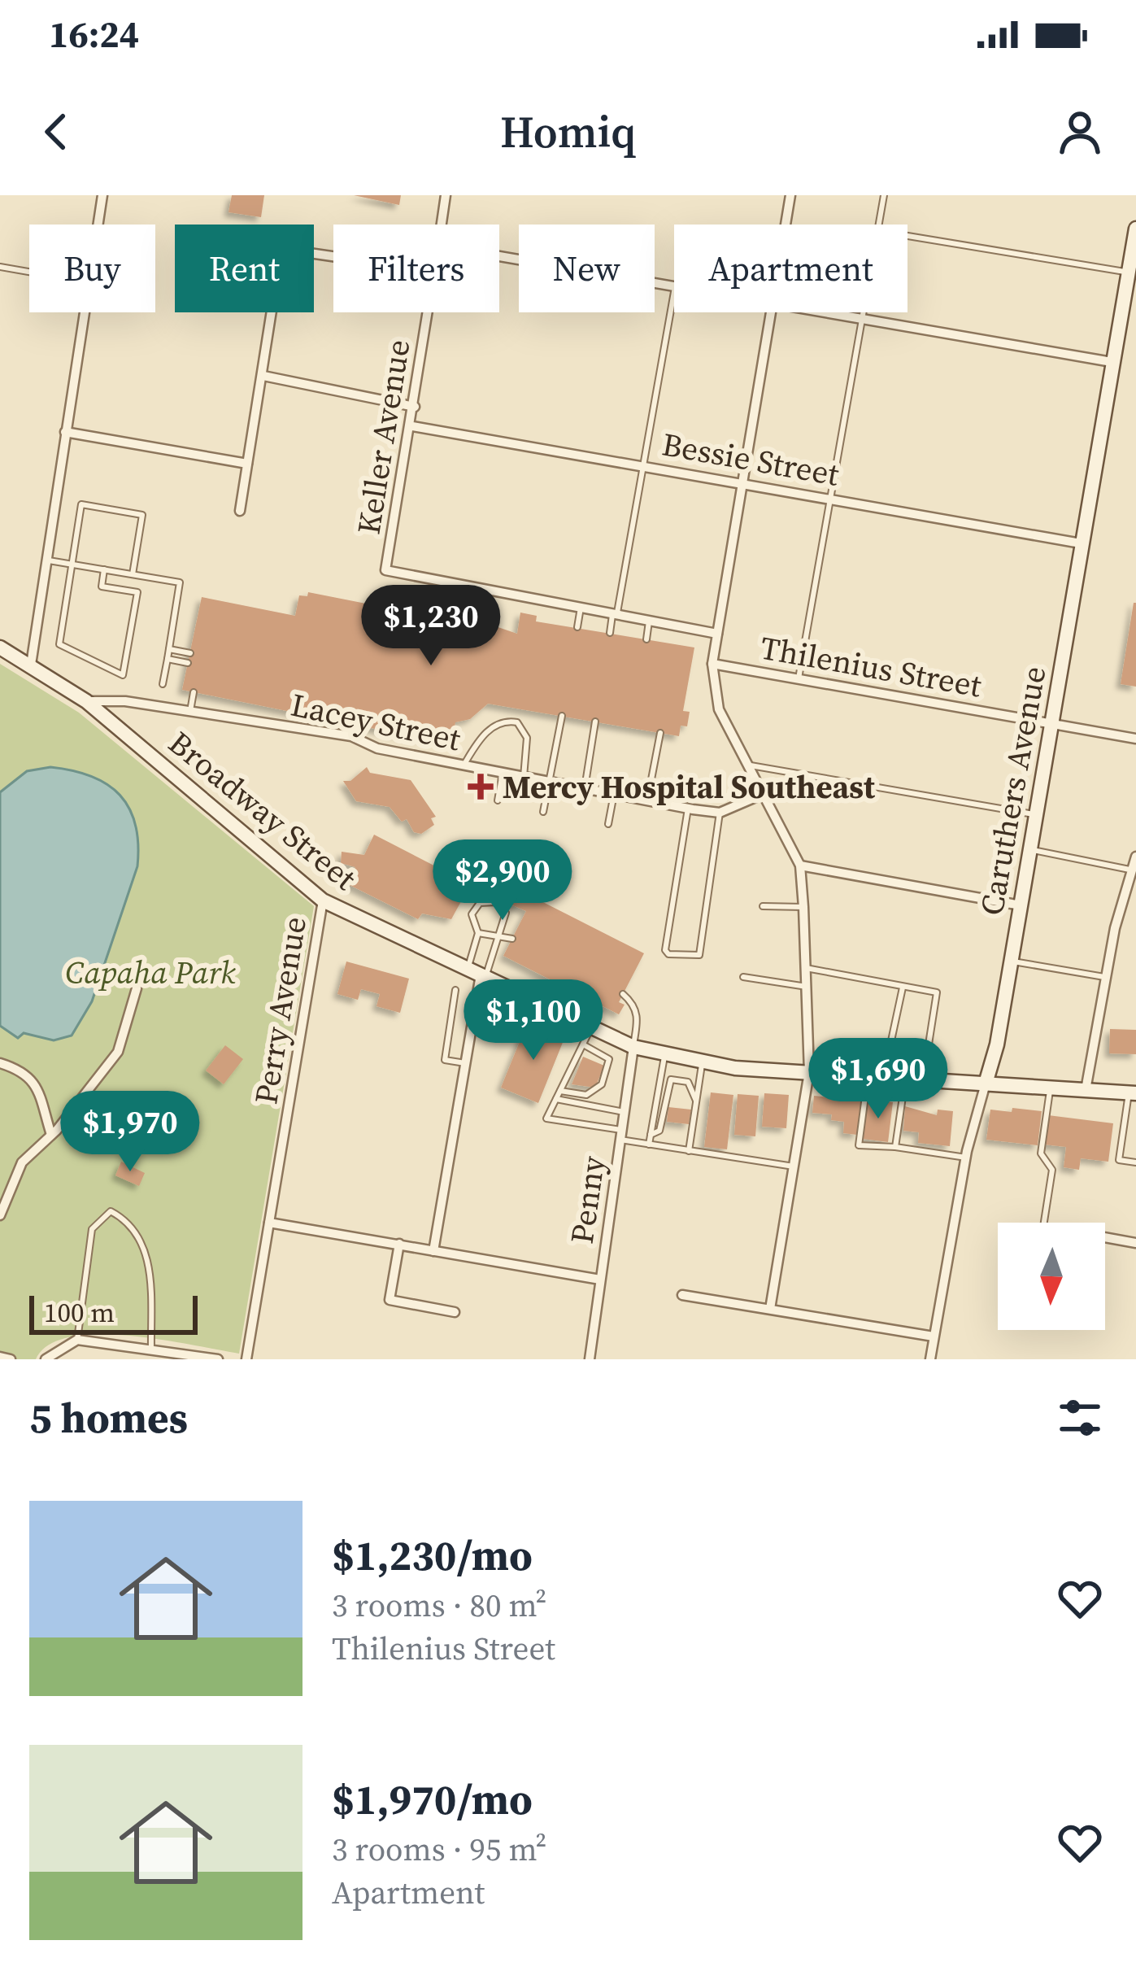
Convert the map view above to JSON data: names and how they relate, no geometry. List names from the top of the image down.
{
  "streets": {
    "main road": ["Caruthers Avenue", "Broadway Street"],
    "street": [
      "Keller Avenue",
      "Bessie Street",
      "Thilenius Street",
      "Lacey Street",
      "Perry Avenue",
      "Penny"
    ]
  },
  "crossings": [
    ["Keller Avenue", "Bessie Street"],
    ["Keller Avenue", "Thilenius Street"],
    ["Bessie Street", "Caruthers Avenue"],
    ["Thilenius Street", "Caruthers Avenue"],
    ["Lacey Street", "Broadway Street"],
    ["Caruthers Avenue", "Broadway Street"],
    ["Broadway Street", "Perry Avenue"],
    ["Broadway Street", "Penny"]
  ],
  "parks": ["Capaha Park"],
  "places": {
    "health": ["Mercy Hospital Southeast"]
  },
  "scale_bar": "100 m",
  "north": "bottom",
  "page": {
    "status": "16:24",
    "header": "Homiq",
    "chip": [
      "Buy",
      "Rent",
      "Filters",
      "New",
      "Apartment"
    ],
    "price": [
      "$1,230",
      "$2,900",
      "$1,100",
      "$1,690",
      "$1,970"
    ],
    "scale": "100 m",
    "heading": "5 homes",
    "list": [
      {
        "name": "$1,230/mo",
        "note": "3 rooms · 80 m² · Thilenius Street"
      },
      {
        "name": "$1,970/mo",
        "note": "3 rooms · 95 m² · Apartment"
      }
    ]
  }
}
